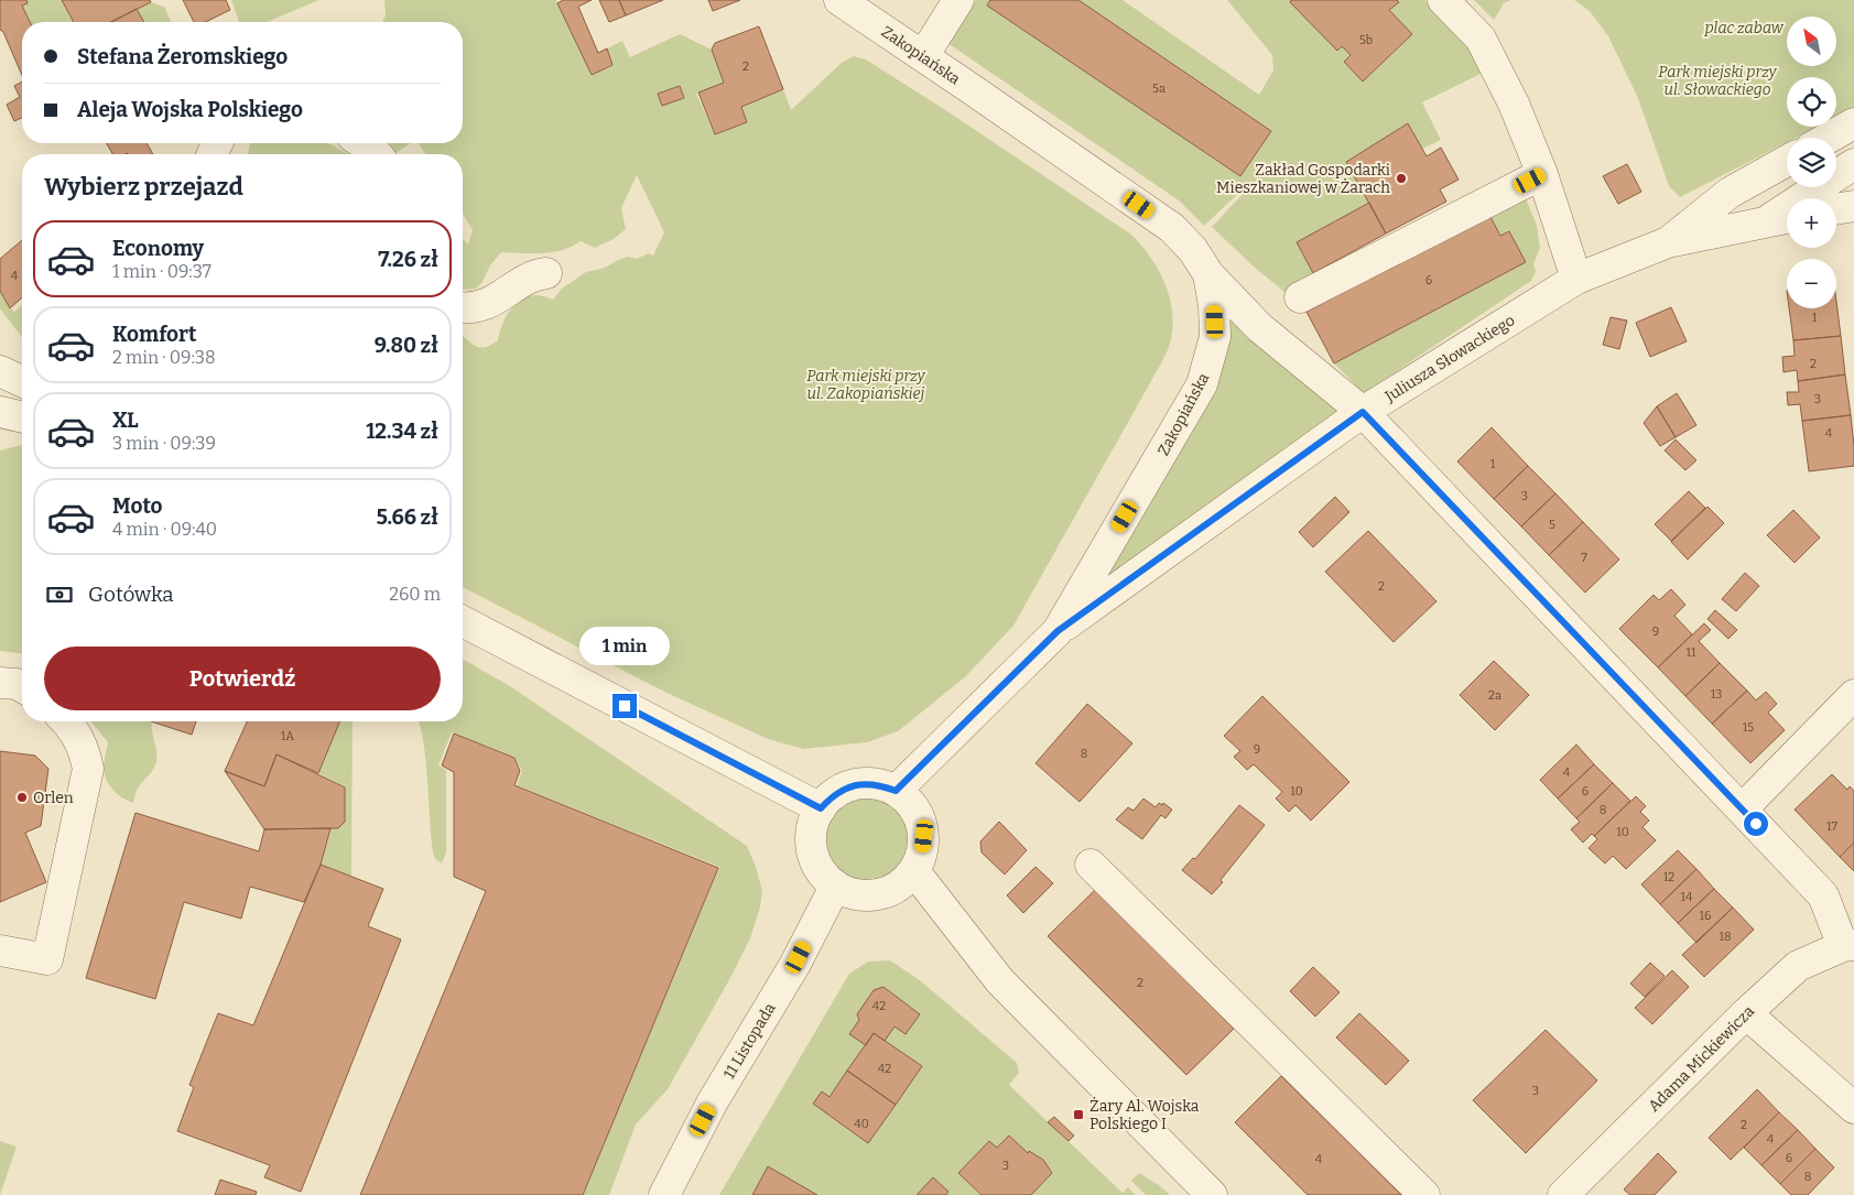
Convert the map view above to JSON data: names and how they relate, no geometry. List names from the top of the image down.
{
  "streets": {
    "street": [
      "Zakopiańska",
      "Juliusza Słowackiego",
      "11 Listopada",
      "Adama Mickiewicza"
    ]
  },
  "crossings": [
    ["Zakopiańska", "Juliusza Słowackiego"],
    ["Zakopiańska", "11 Listopada"]
  ],
  "parks": ["plac zabaw", "Park miejski przy ul. Słowackiego", "Park miejski przy ul. Zakopiańskiej"],
  "places": {
    "other": ["Zakład Gospodarki Mieszkaniowej w Żarach", "Orlen"],
    "transit": ["Żary Al. Wojska Polskiego I"]
  },
  "house_numbers": [
    "5b",
    "2",
    "5a",
    "4",
    "6",
    "1",
    "2",
    "3",
    "4",
    "1",
    "3",
    "5",
    "7",
    "2",
    "9",
    "11",
    "13",
    "2a",
    "15",
    "1A",
    "9",
    "8",
    "4",
    "10",
    "6",
    "8",
    "17",
    "10",
    "12",
    "14",
    "16",
    "18",
    "2",
    "42",
    "42",
    "3",
    "40",
    "2",
    "4",
    "6",
    "4",
    "3",
    "8"
  ],
  "north": "top left",
  "page": {
    "map_buttons": ["+", "−"],
    "banner": ["Stefana Żeromskiego", "Aleja Wojska Polskiego"],
    "heading": "Wybierz przejazd",
    "list": [
      {
        "name": "Economy",
        "note": "1 min · 09:37",
        "value": "7.26 zł"
      },
      {
        "name": "Komfort",
        "note": "2 min · 09:38",
        "value": "9.80 zł"
      },
      {
        "name": "XL",
        "note": "3 min · 09:39",
        "value": "12.34 zł"
      },
      {
        "name": "Moto",
        "note": "4 min · 09:40",
        "value": "5.66 zł"
      }
    ],
    "pay": ["Gotówka", "260 m"],
    "bubble": "1 min",
    "buttons": "Potwierdź"
  }
}
